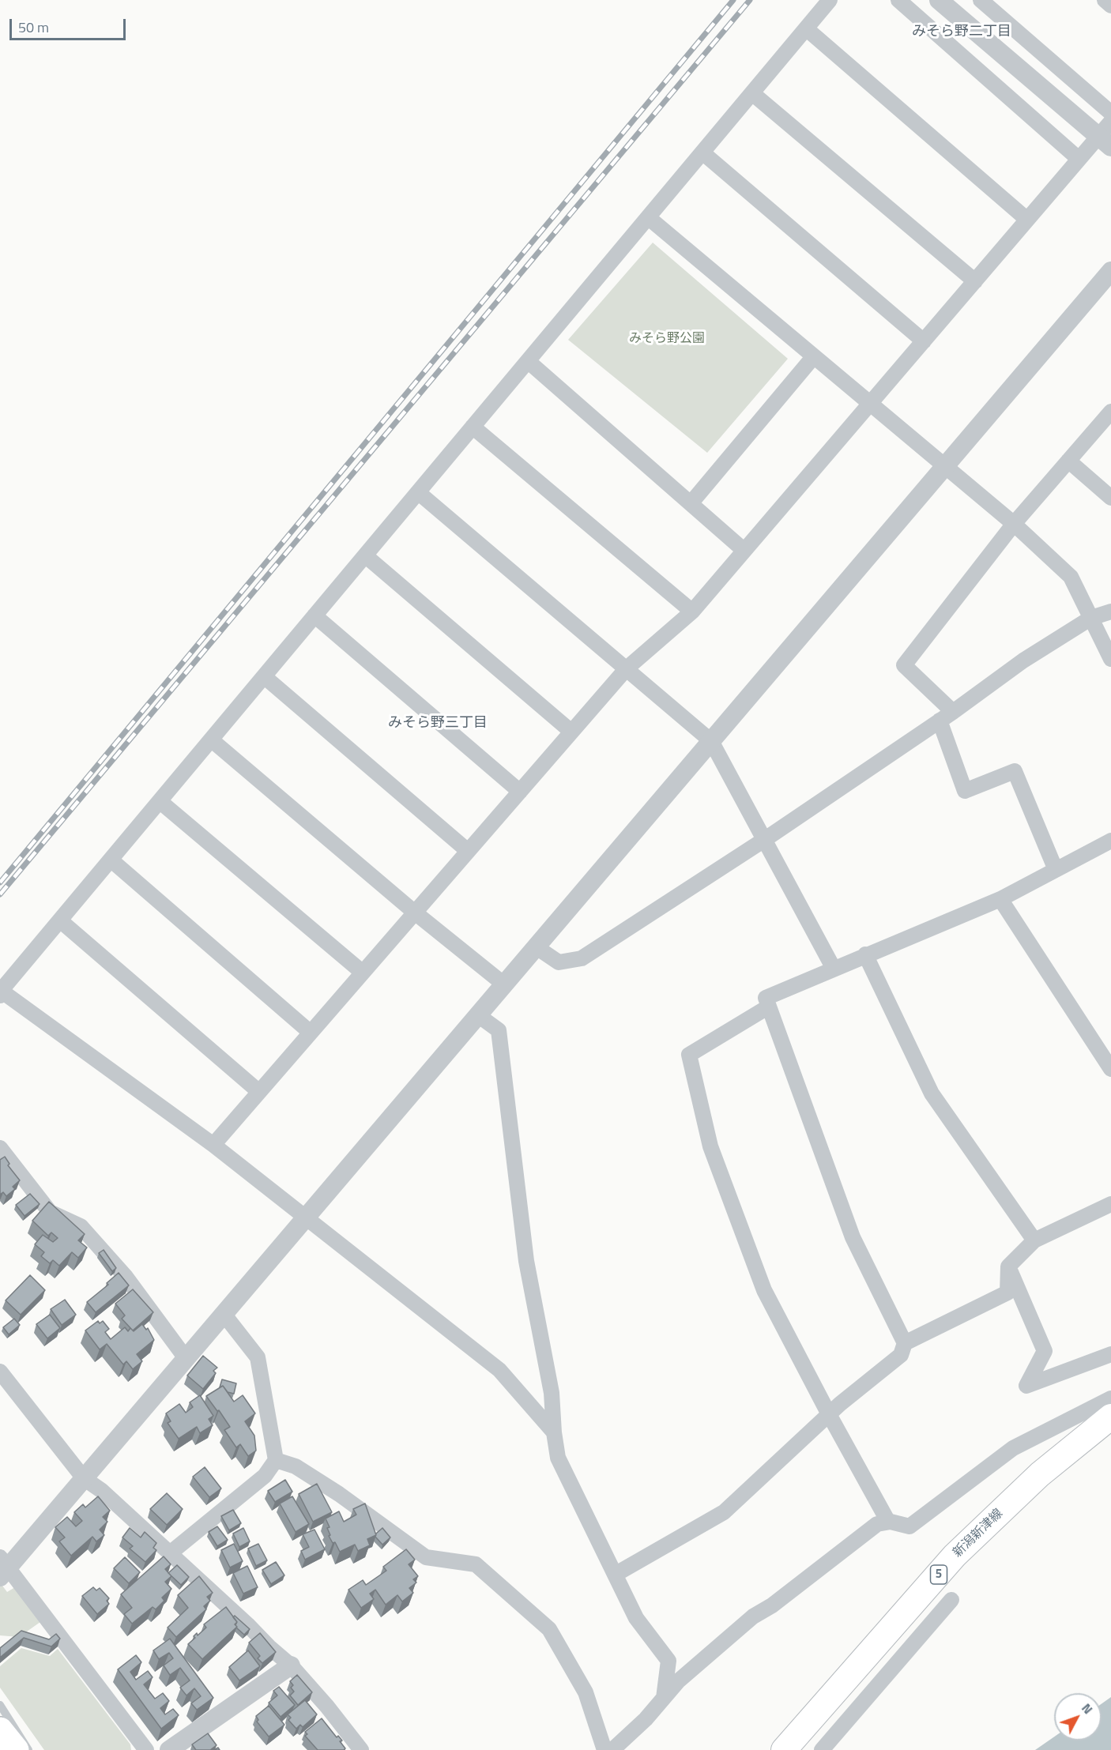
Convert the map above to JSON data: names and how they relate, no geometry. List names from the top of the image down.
{
  "streets": {
    "main road": ["新潟新津線", "5"]
  },
  "districts": ["みそら野二丁目", "みそら野三丁目"],
  "parks": ["みそら野公園"],
  "scale_bar": "50 m",
  "north": "top right"
}
